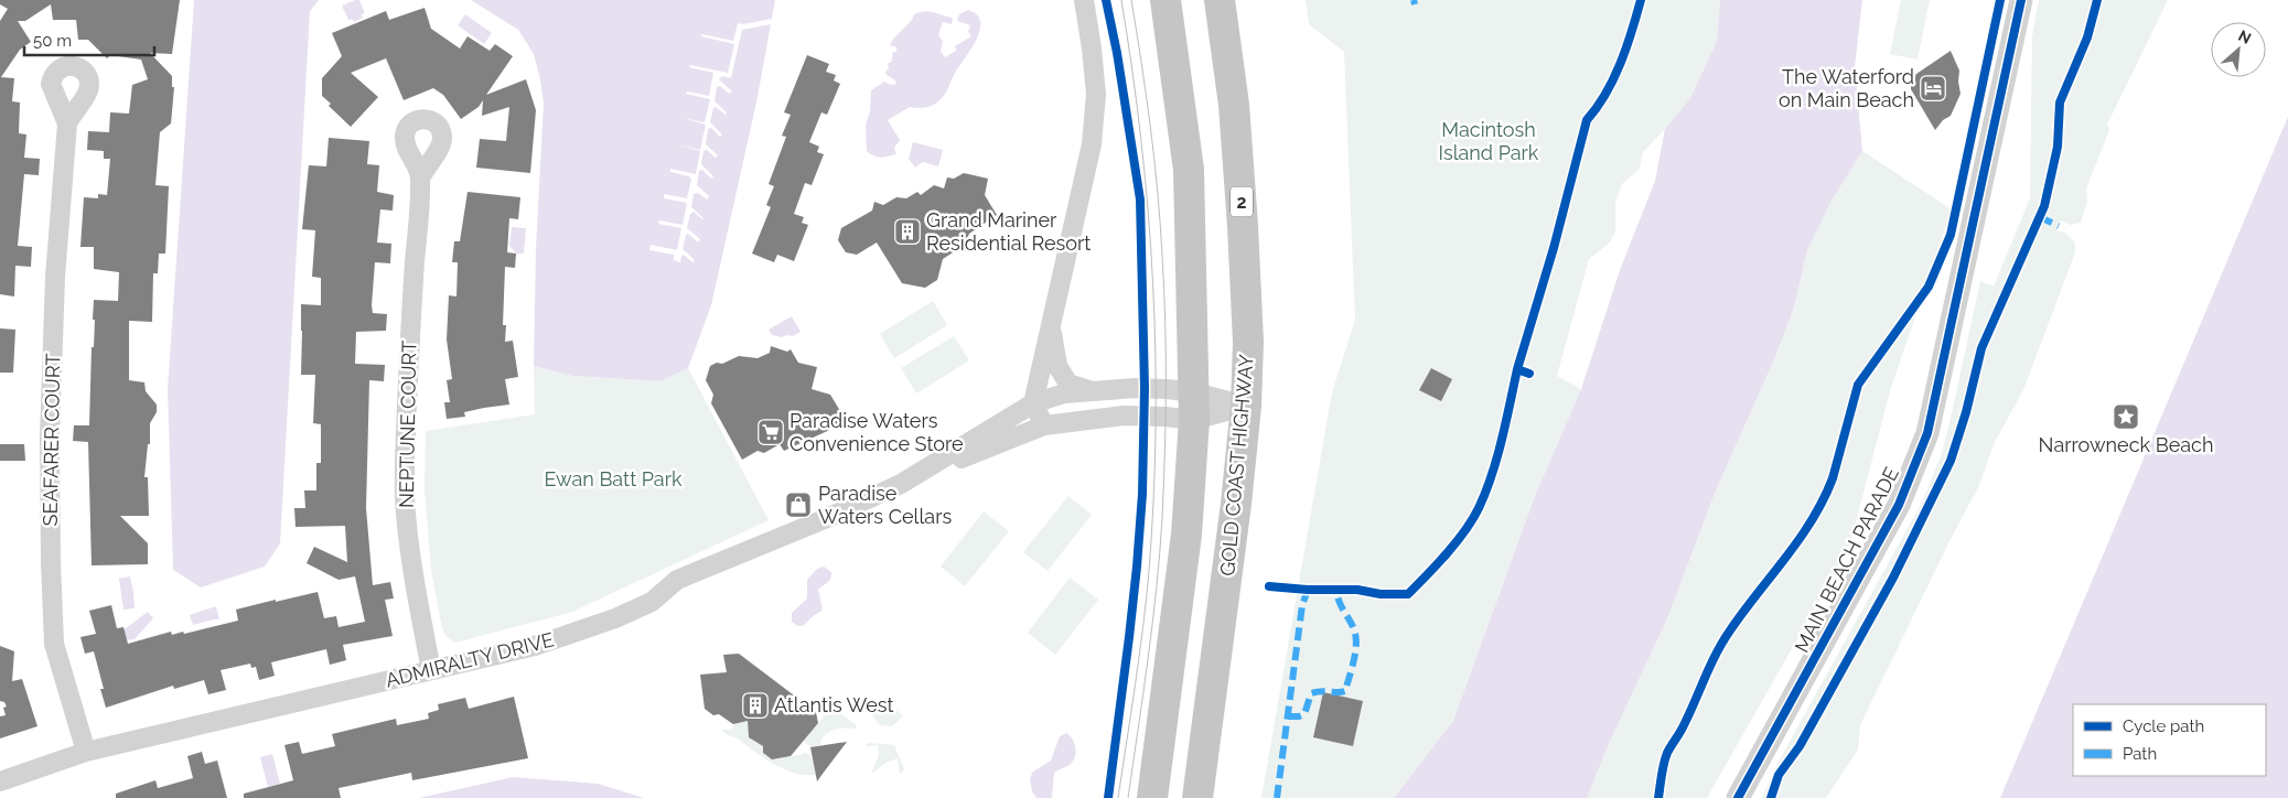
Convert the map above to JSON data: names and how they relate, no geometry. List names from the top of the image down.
{
  "streets": {
    "highway": ["2", "GOLD COAST HIGHWAY"],
    "street": [
      "NEPTUNE COURT",
      "SEAFARER COURT",
      "MAIN BEACH PARADE",
      "ADMIRALTY DRIVE"
    ]
  },
  "crossings": [
    ["NEPTUNE COURT", "ADMIRALTY DRIVE"],
    ["SEAFARER COURT", "ADMIRALTY DRIVE"]
  ],
  "parks": ["Macintosh Island Park", "Ewan Batt Park"],
  "places": {
    "hotel": ["The Waterford on Main Beach"],
    "building": ["Grand Mariner Residential Resort", "Atlantis West"],
    "place": ["Narrowneck Beach"],
    "supermarket": ["Paradise Waters Convenience Store"],
    "shop": ["Paradise Waters Cellars"]
  },
  "legend": ["Cycle path", "Path"],
  "scale_bar": "50 m",
  "north": "top right"
}
